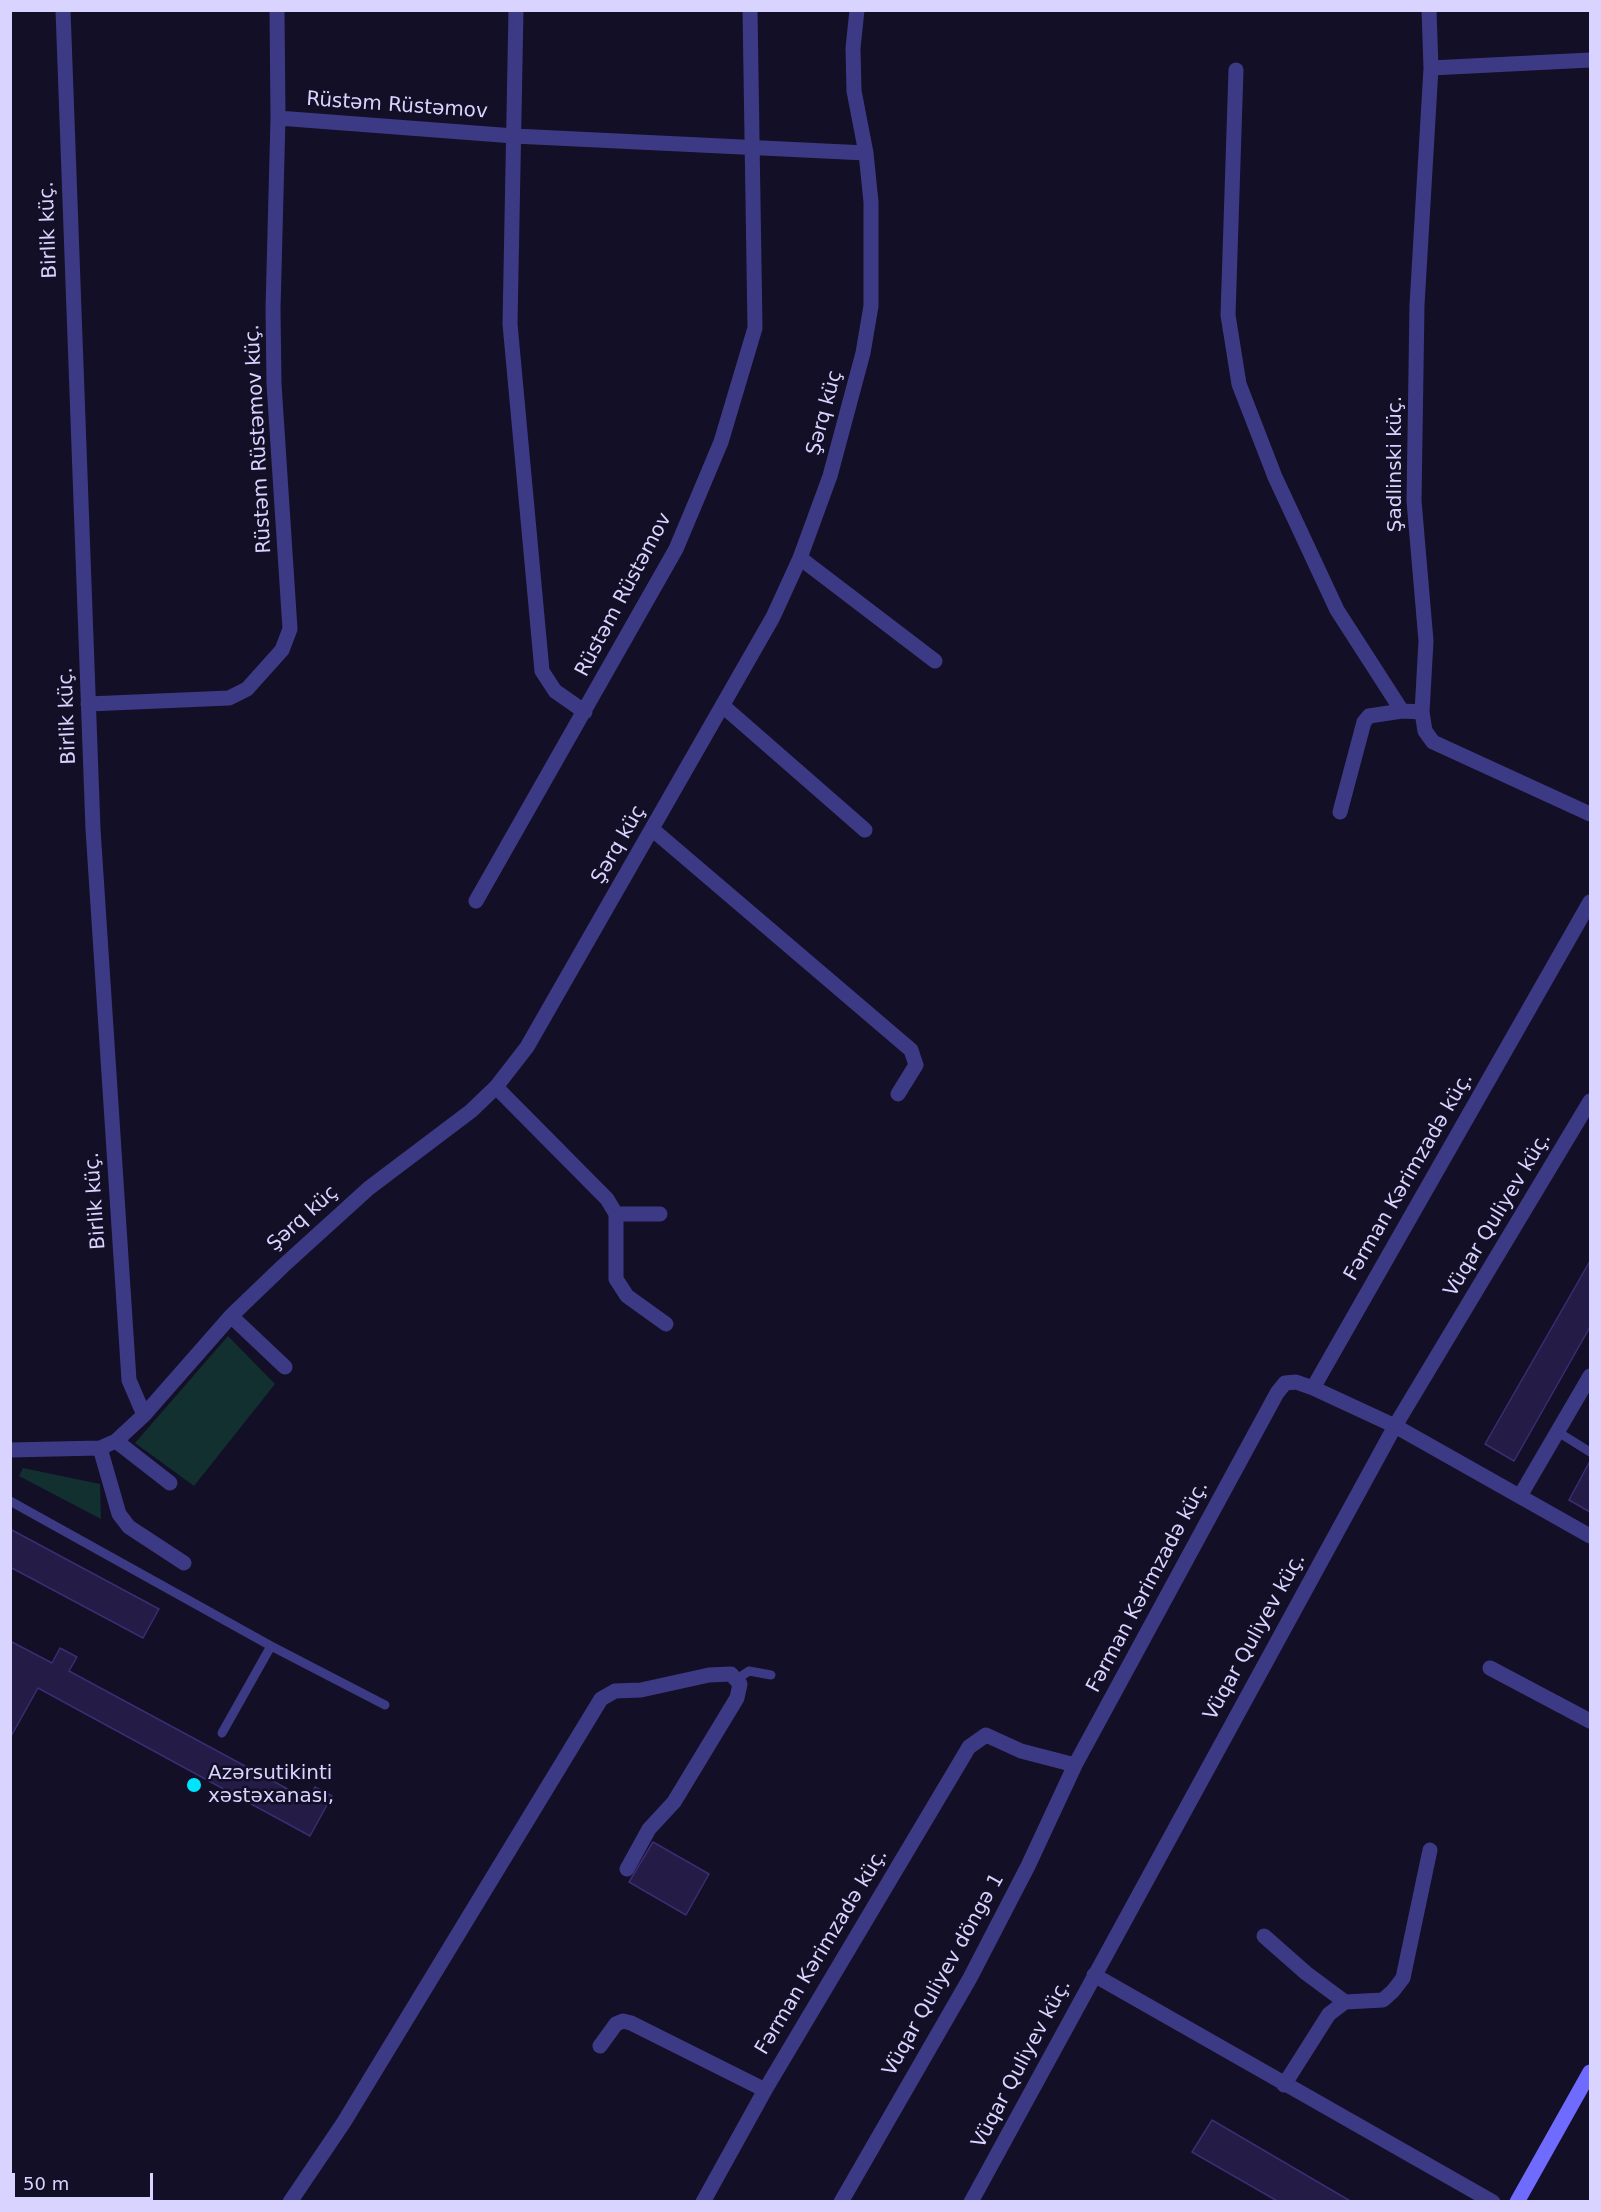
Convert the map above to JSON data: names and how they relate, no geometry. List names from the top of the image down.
{
  "streets": {
    "street": [
      "Rüstəm Rüstəmov",
      "Birlik küç.",
      "Şərq küç",
      "Rüstəm Rüstəmov küç.",
      "Şadlinski küç.",
      "Fərman Kərimzadə küç.",
      "Vüqar Quliyev küç.",
      "Vüqar Quliyev döngə 1"
    ]
  },
  "crossings": [
    ["Rüstəm Rüstəmov", "Şərq küç"],
    ["Rüstəm Rüstəmov", "Rüstəm Rüstəmov küç."],
    ["Birlik küç.", "Şərq küç"],
    ["Birlik küç.", "Rüstəm Rüstəmov küç."],
    ["Fərman Kərimzadə küç.", "Vüqar Quliyev döngə 1"]
  ],
  "places": ["Azərsutikinti xəstəxanası,"],
  "scale_bar": "50 m"
}
